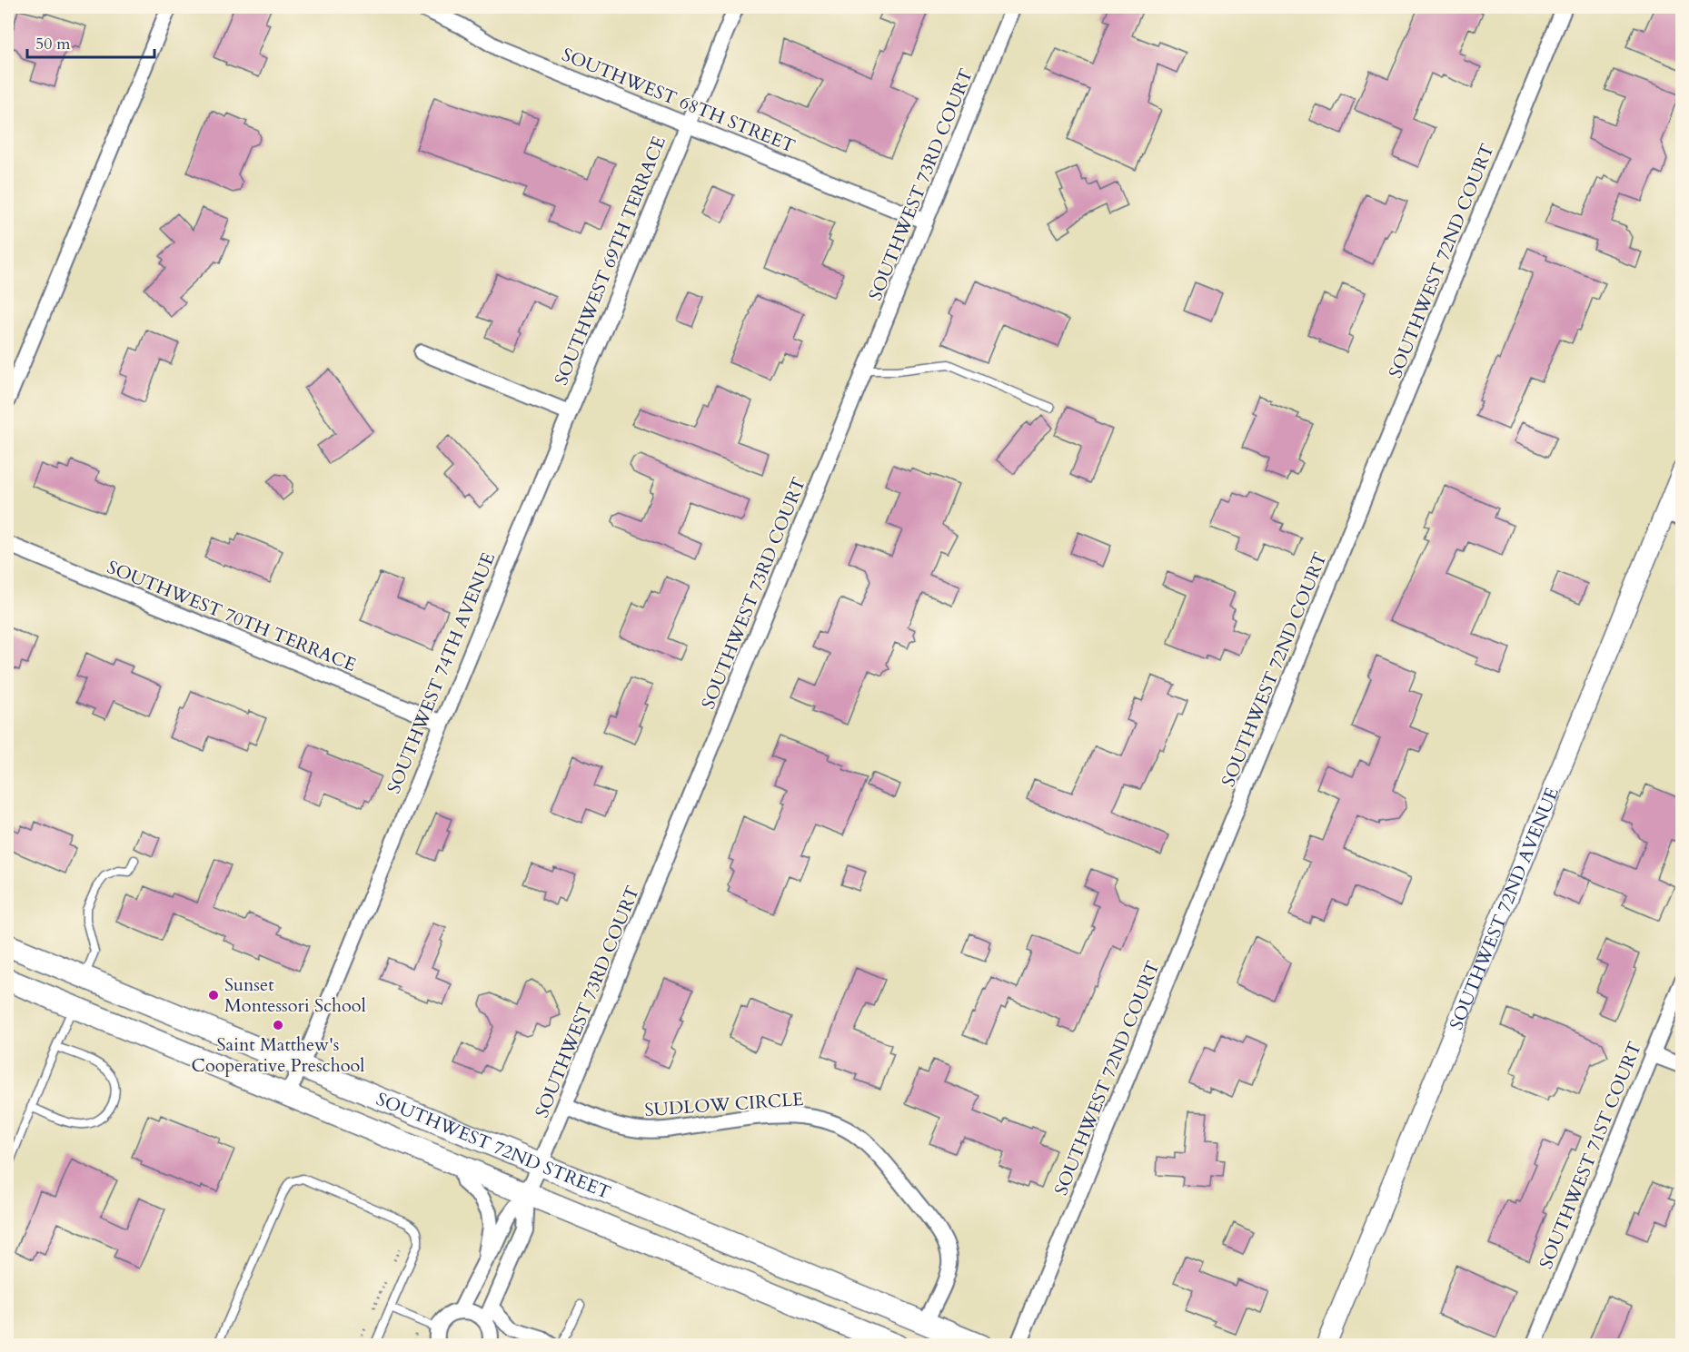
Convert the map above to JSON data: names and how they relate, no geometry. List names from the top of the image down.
{
  "streets": {
    "main road": ["SOUTHWEST 72ND STREET"],
    "street": [
      "SOUTHWEST 68TH STREET",
      "SOUTHWEST 73RD COURT",
      "SOUTHWEST 69TH TERRACE",
      "SOUTHWEST 72ND COURT",
      "SOUTHWEST 70TH TERRACE",
      "SOUTHWEST 74TH AVENUE",
      "SOUTHWEST 72ND AVENUE",
      "SUDLOW CIRCLE",
      "SOUTHWEST 71ST COURT"
    ]
  },
  "crossings": [
    ["SOUTHWEST 68TH STREET", "SOUTHWEST 73RD COURT"],
    ["SOUTHWEST 68TH STREET", "SOUTHWEST 69TH TERRACE"],
    ["SOUTHWEST 73RD COURT", "SUDLOW CIRCLE"],
    ["SOUTHWEST 73RD COURT", "SOUTHWEST 72ND STREET"],
    ["SOUTHWEST 69TH TERRACE", "SOUTHWEST 74TH AVENUE"],
    ["SOUTHWEST 70TH TERRACE", "SOUTHWEST 74TH AVENUE"],
    ["SOUTHWEST 74TH AVENUE", "SOUTHWEST 72ND STREET"],
    ["SUDLOW CIRCLE", "SOUTHWEST 72ND STREET"]
  ],
  "places": ["Sunset Montessori School", "Saint Matthew's Cooperative Preschool"],
  "scale_bar": "50 m"
}
